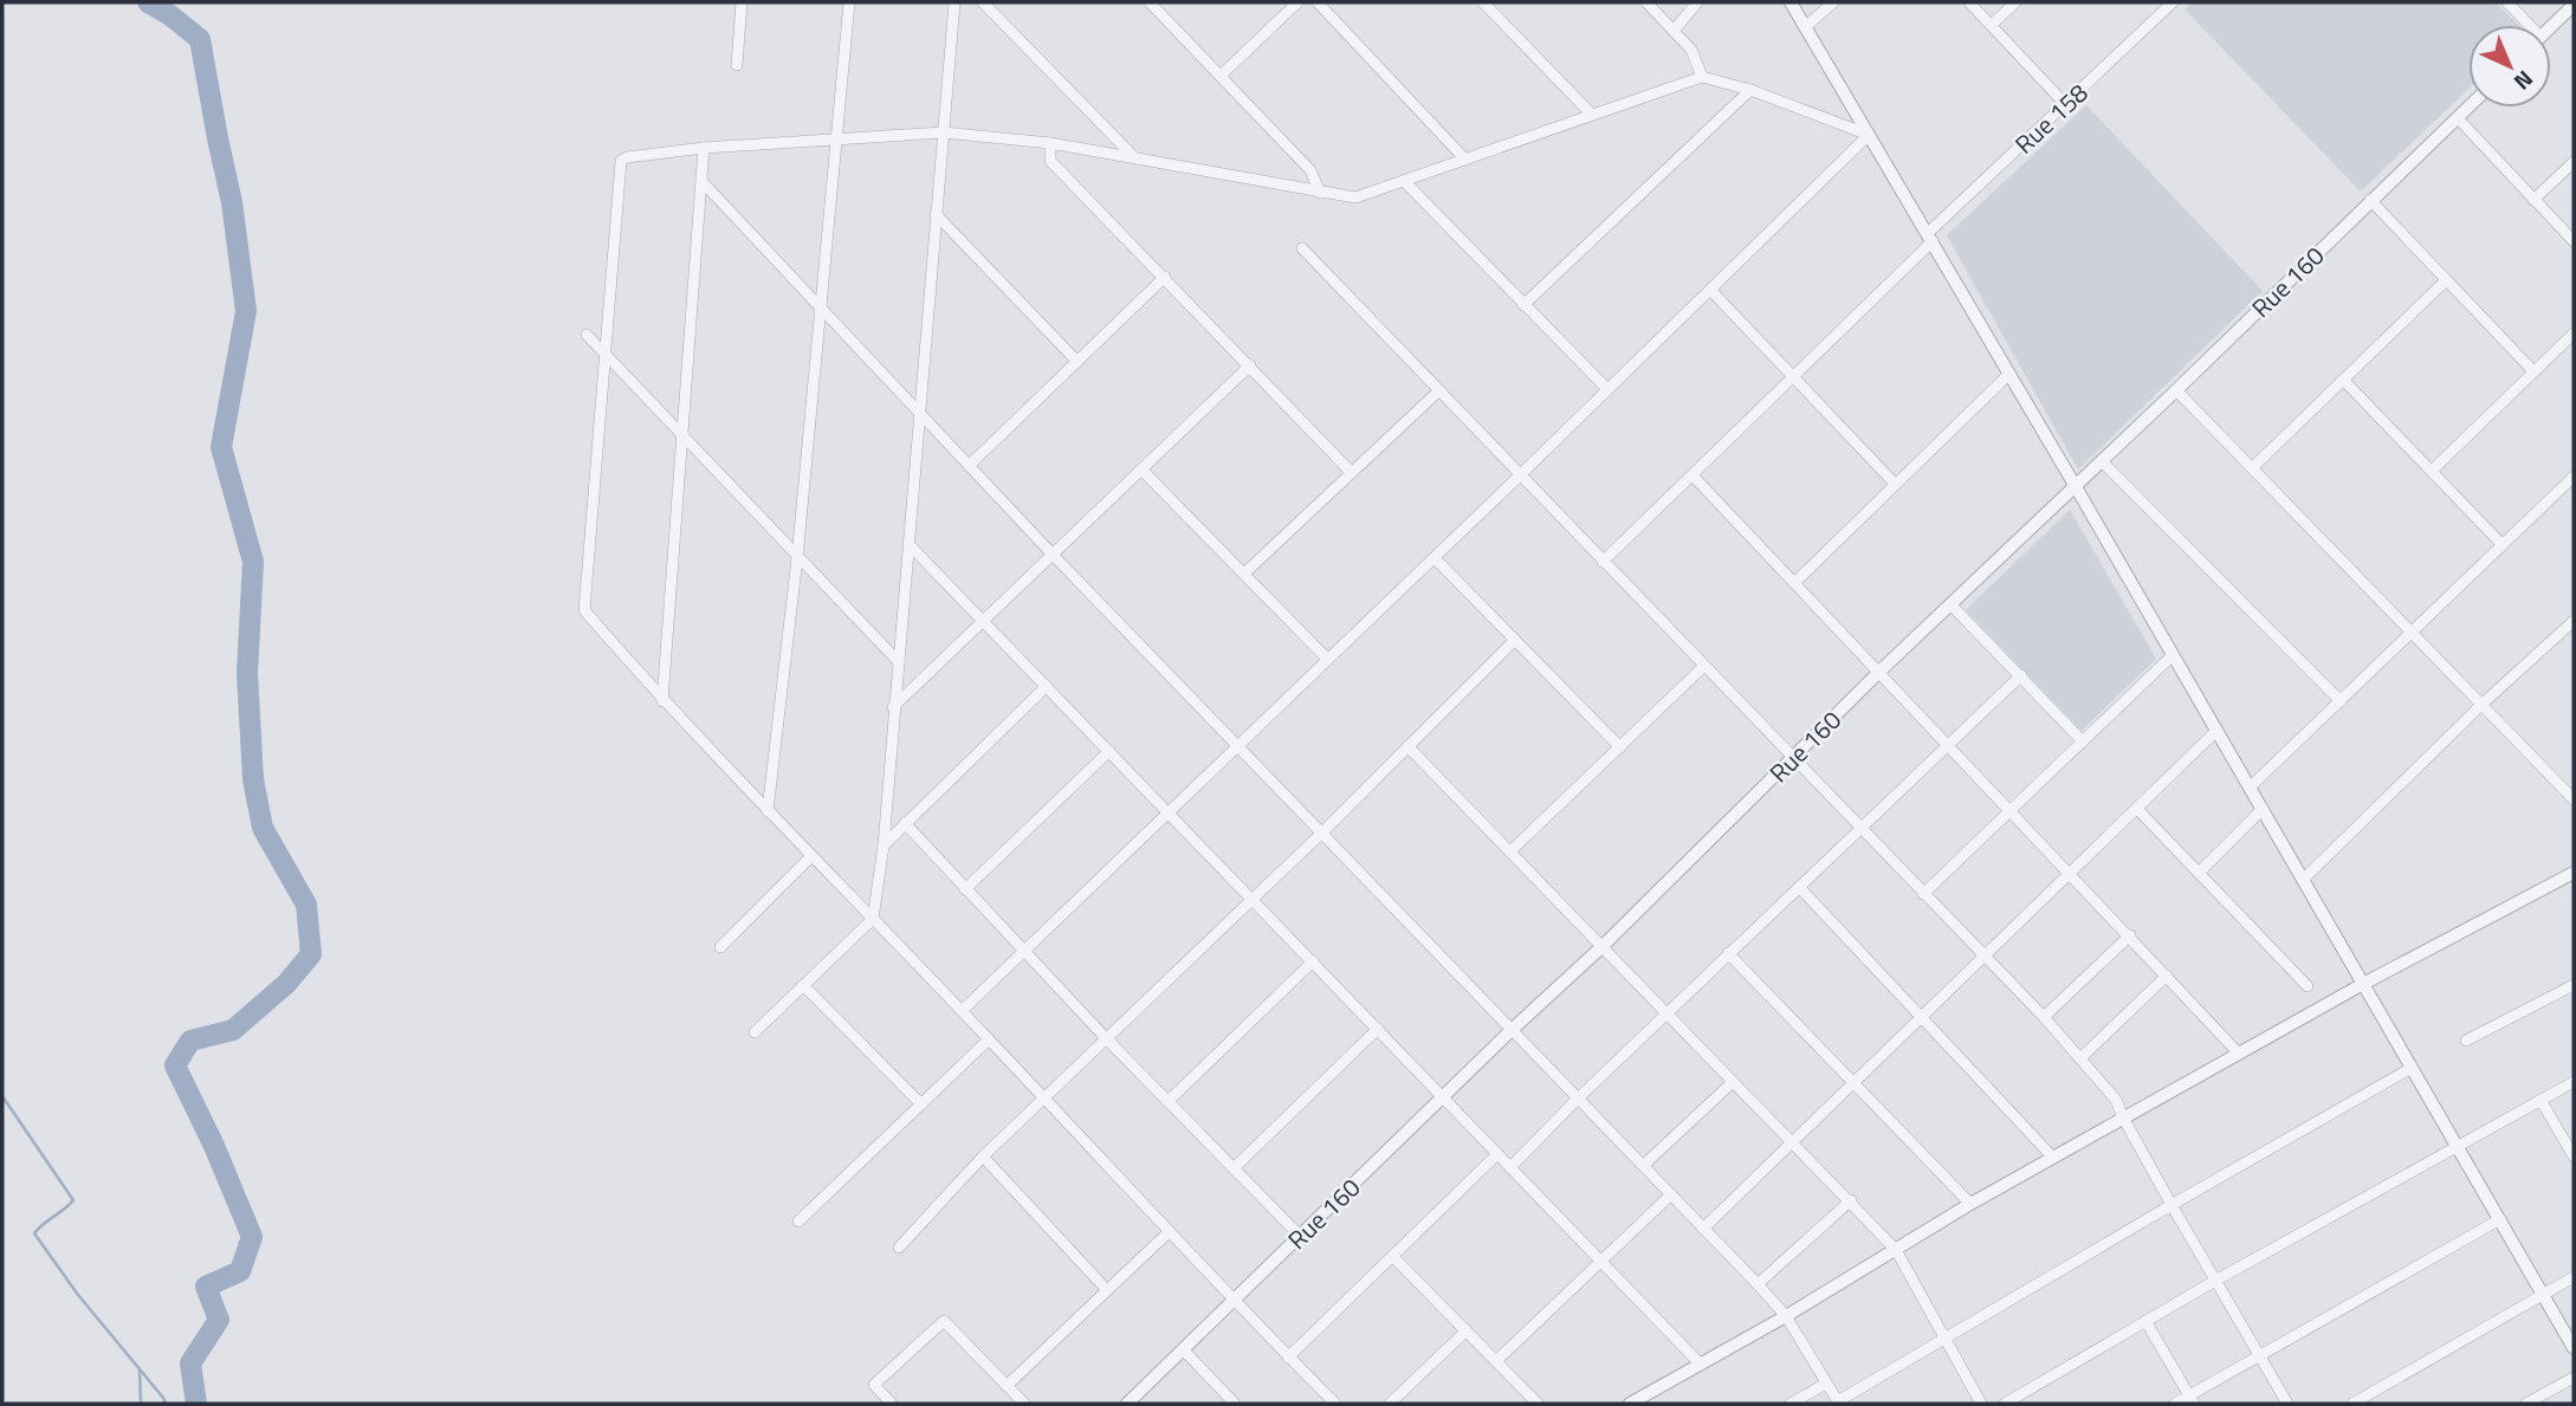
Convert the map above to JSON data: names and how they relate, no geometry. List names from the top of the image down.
{
  "streets": {
    "street": ["Rue 158", "Rue 160"]
  },
  "north": "bottom right"
}
